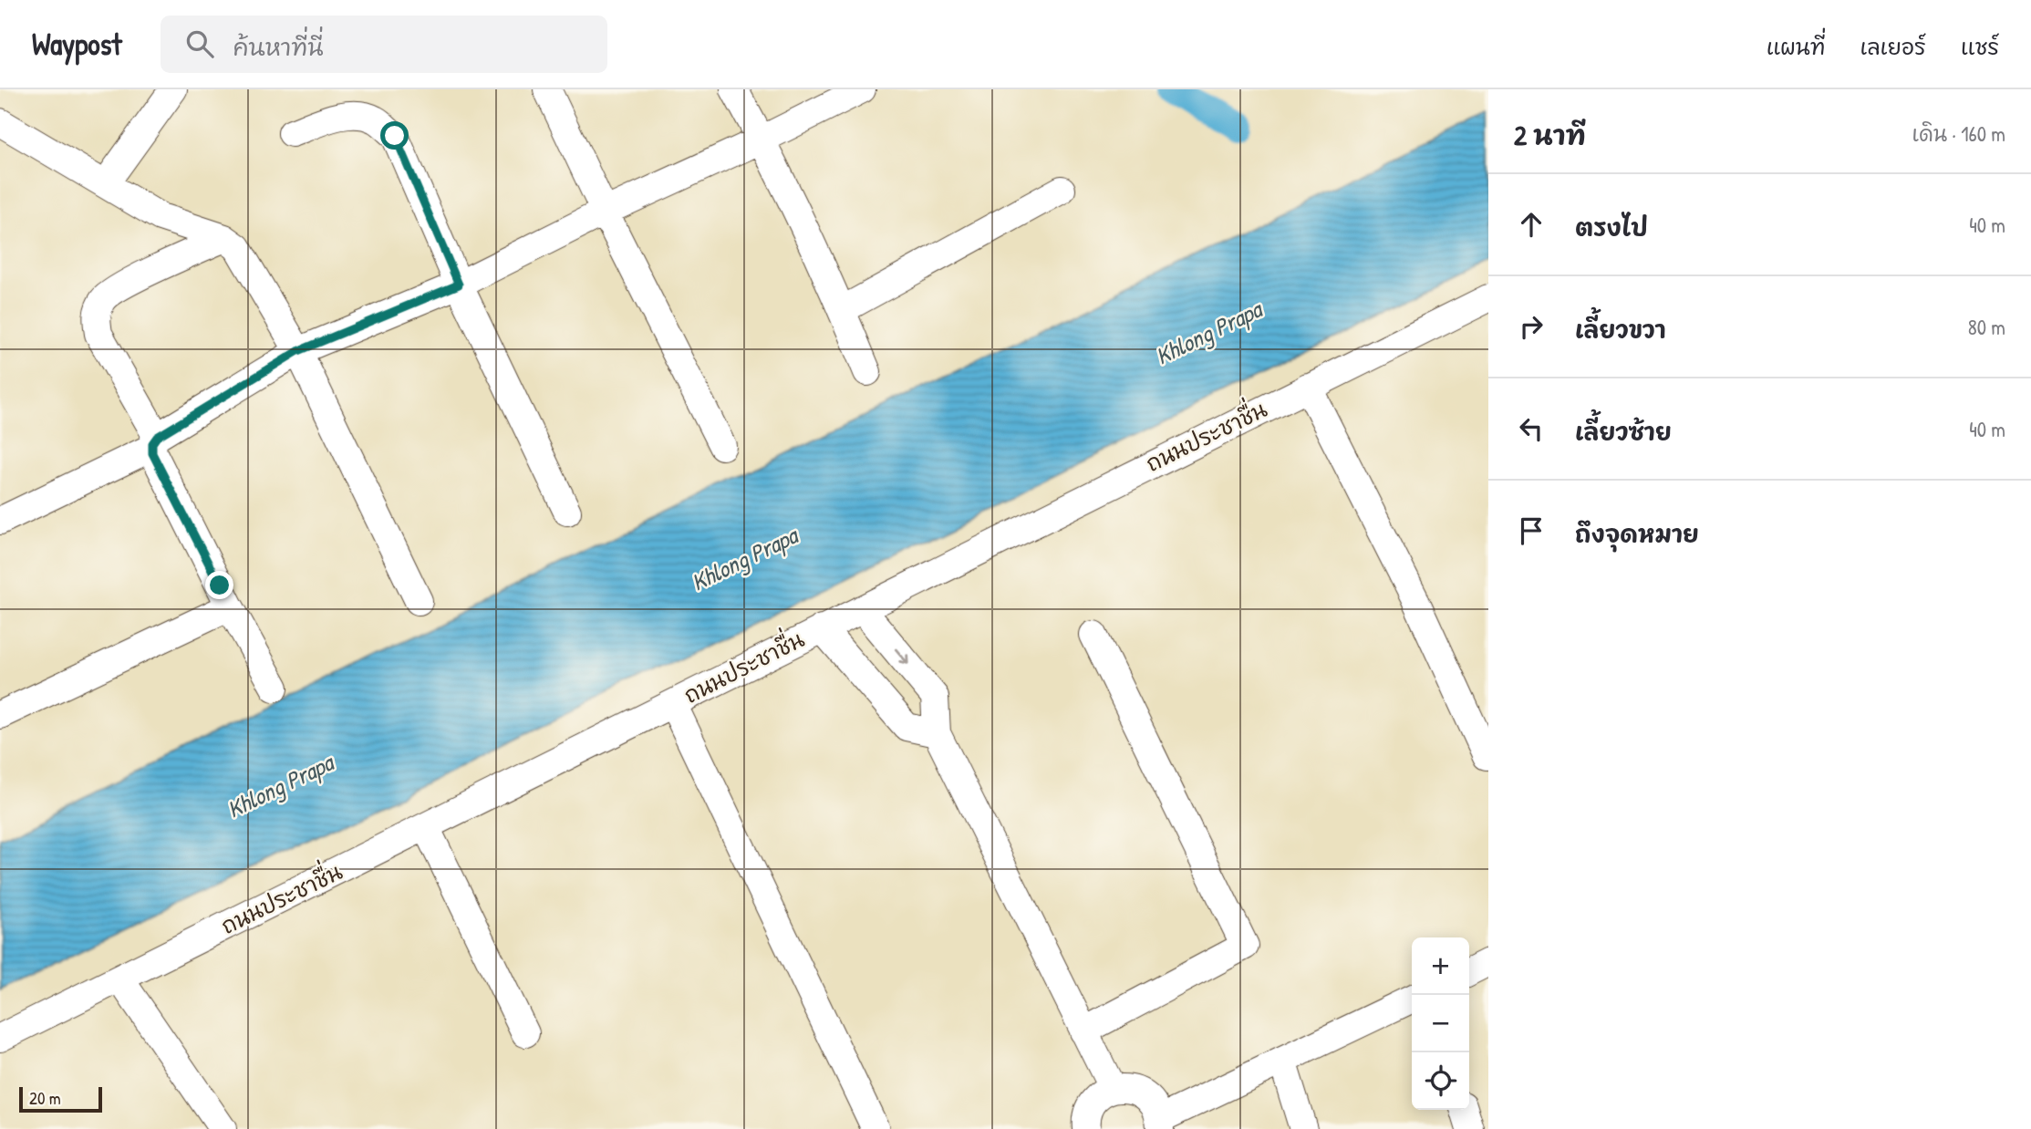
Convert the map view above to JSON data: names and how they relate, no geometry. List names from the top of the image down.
{
  "streets": {
    "street": ["ถนนประชาชื่น"]
  },
  "water": ["Khlong Prapa"],
  "scale_bar": "20 m",
  "page": {
    "header": "Waypost",
    "search": "ค้นหาที่นี่",
    "nav": ["แผนที่", "เลเยอร์", "แชร์"],
    "heading": ["2 นาที", "เดิน · 160 m"],
    "list": [
      ["ตรงไป", "40 m"],
      ["เลี้ยวขวา", "80 m"],
      ["เลี้ยวซ้าย", "40 m"],
      "ถึงจุดหมาย"
    ],
    "map_buttons": ["+", "−"],
    "scale": "20 m"
  }
}
